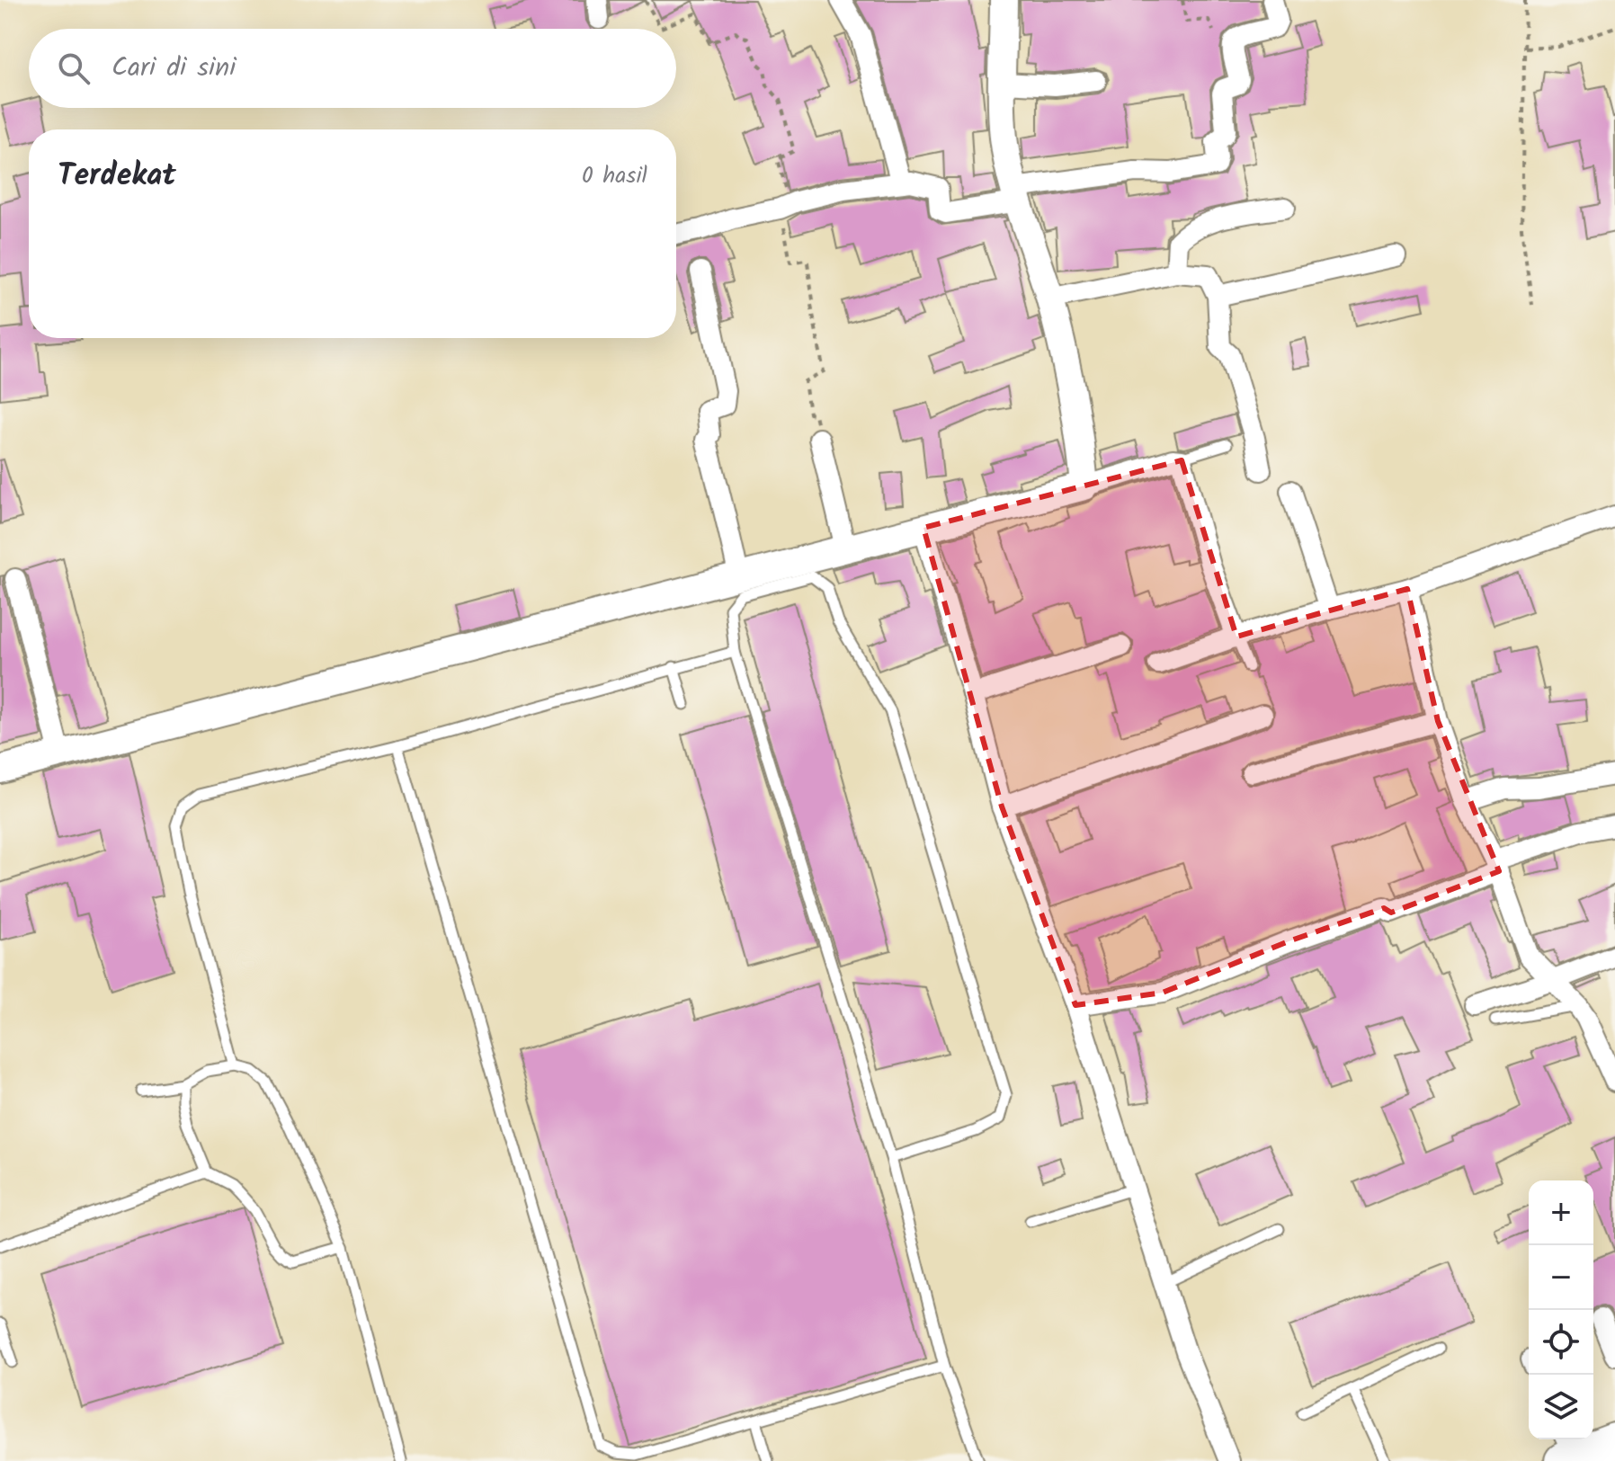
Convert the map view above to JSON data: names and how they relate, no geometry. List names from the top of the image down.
{
  "page": {
    "search": "Cari di sini",
    "heading": ["Terdekat", "0 hasil"],
    "map_buttons": ["+", "−"]
  }
}
